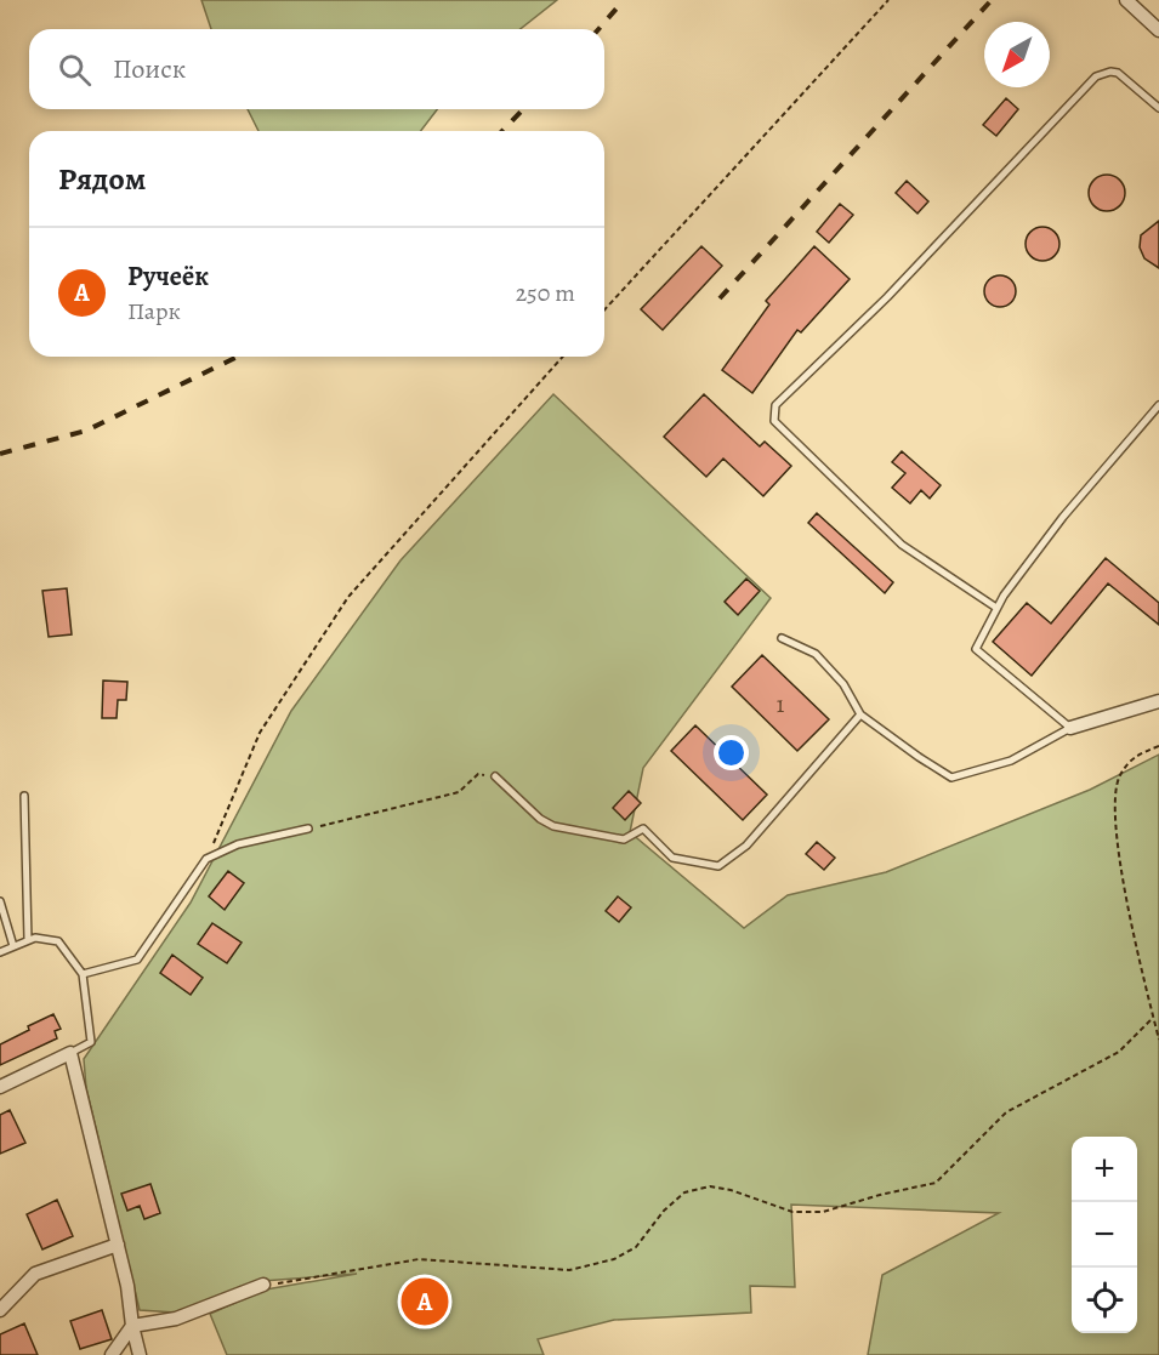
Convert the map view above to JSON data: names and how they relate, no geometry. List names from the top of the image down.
{
  "house_numbers": ["1"],
  "north": "bottom left",
  "page": {
    "search": "Поиск",
    "heading": "Рядом",
    "list": [
      {
        "mark": "A",
        "name": "Ручеёк",
        "note": "Парк",
        "value": "250 m"
      }
    ],
    "map_buttons": ["+", "−"],
    "pins": "A"
  }
}
